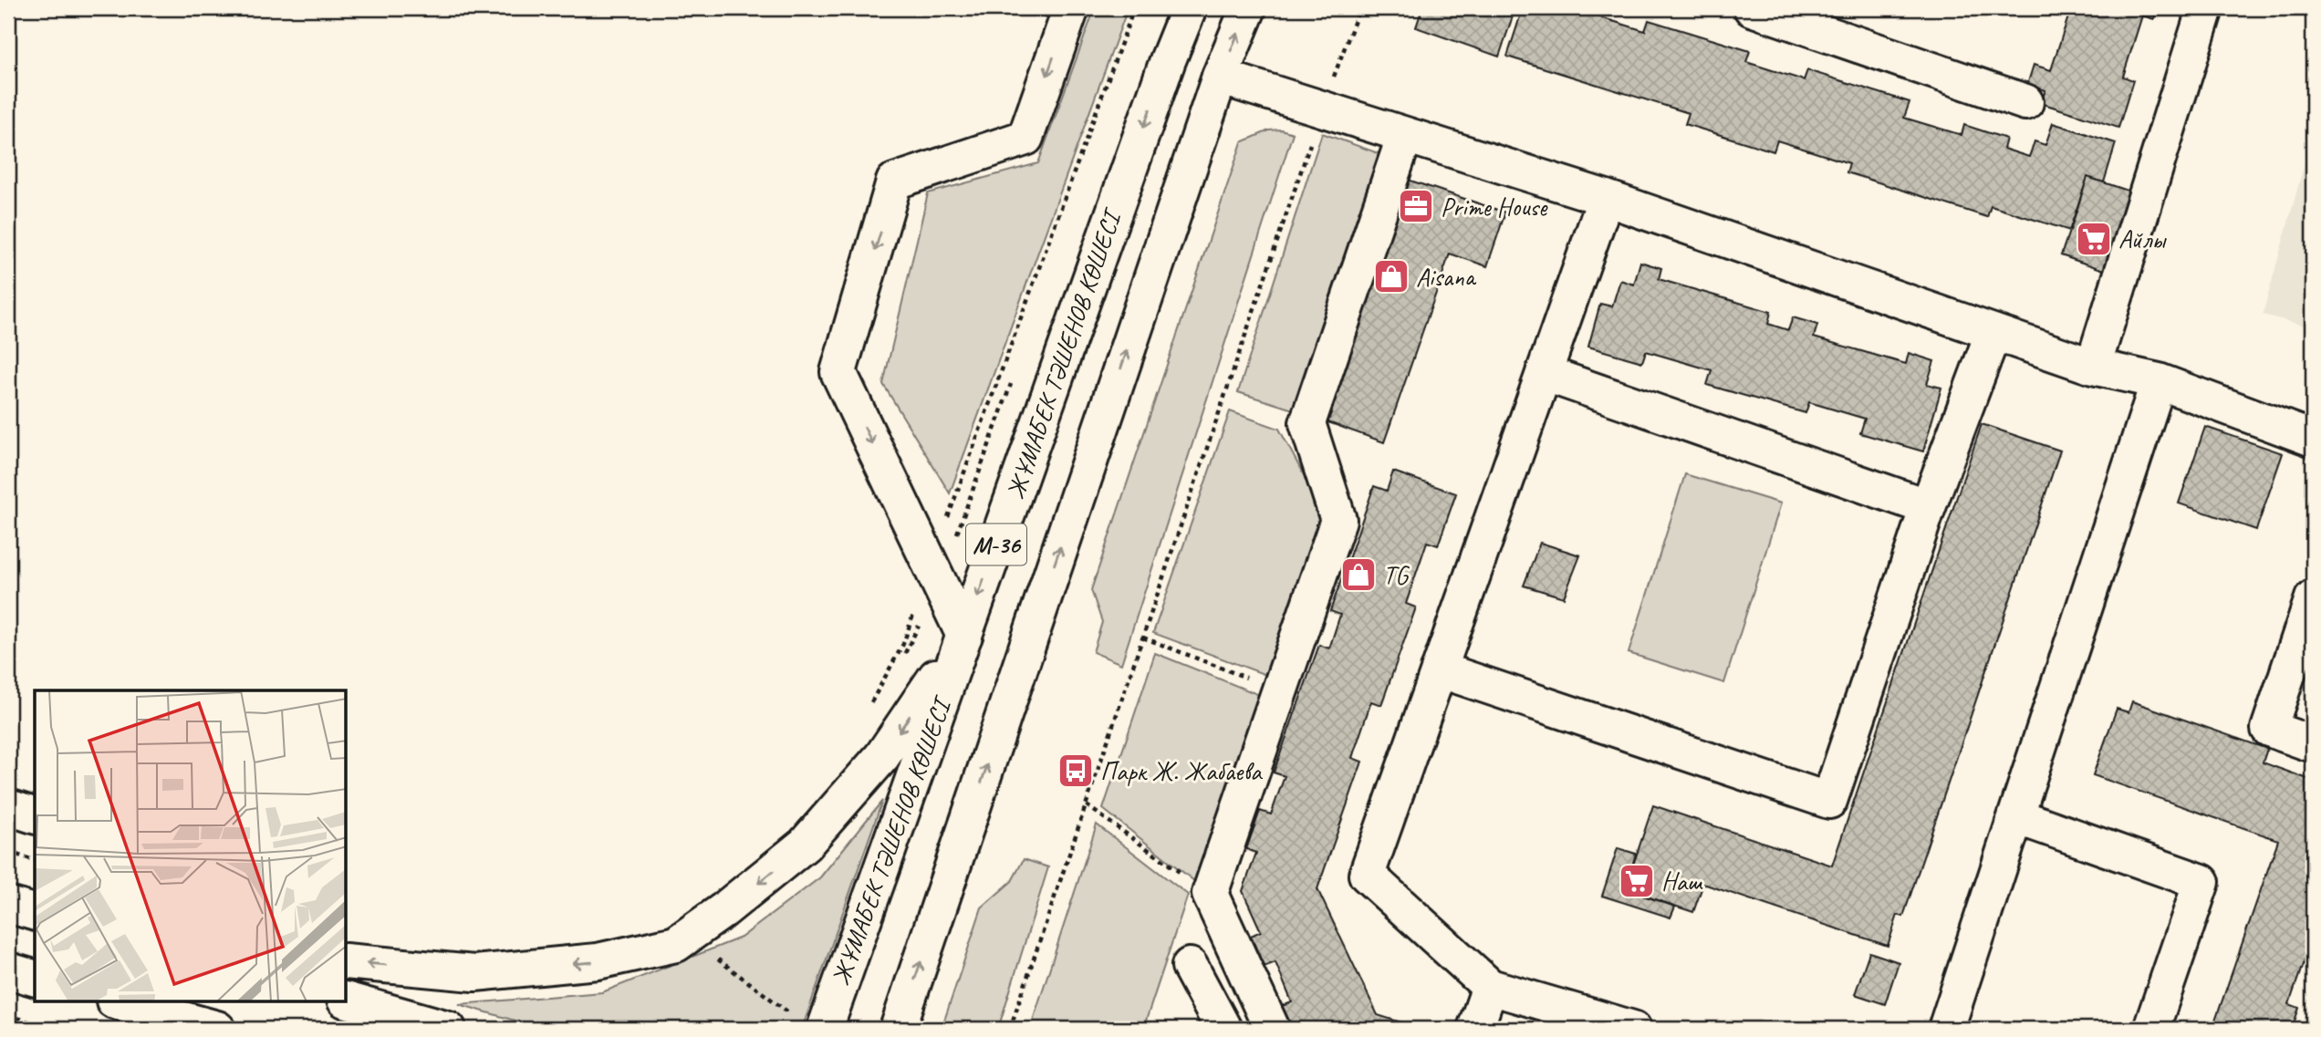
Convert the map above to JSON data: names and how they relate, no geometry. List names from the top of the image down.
{
  "streets": {
    "main road": ["ЖҰМАБЕК ТӘШЕНОВ КӨШЕСІ", "M-36"]
  },
  "places": {
    "office": ["Prime House"],
    "supermarket": ["Айлы", "Наш"],
    "shop": ["Aisana", "TG"],
    "bus stop": ["Парк Ж. Жабаева"]
  }
}
